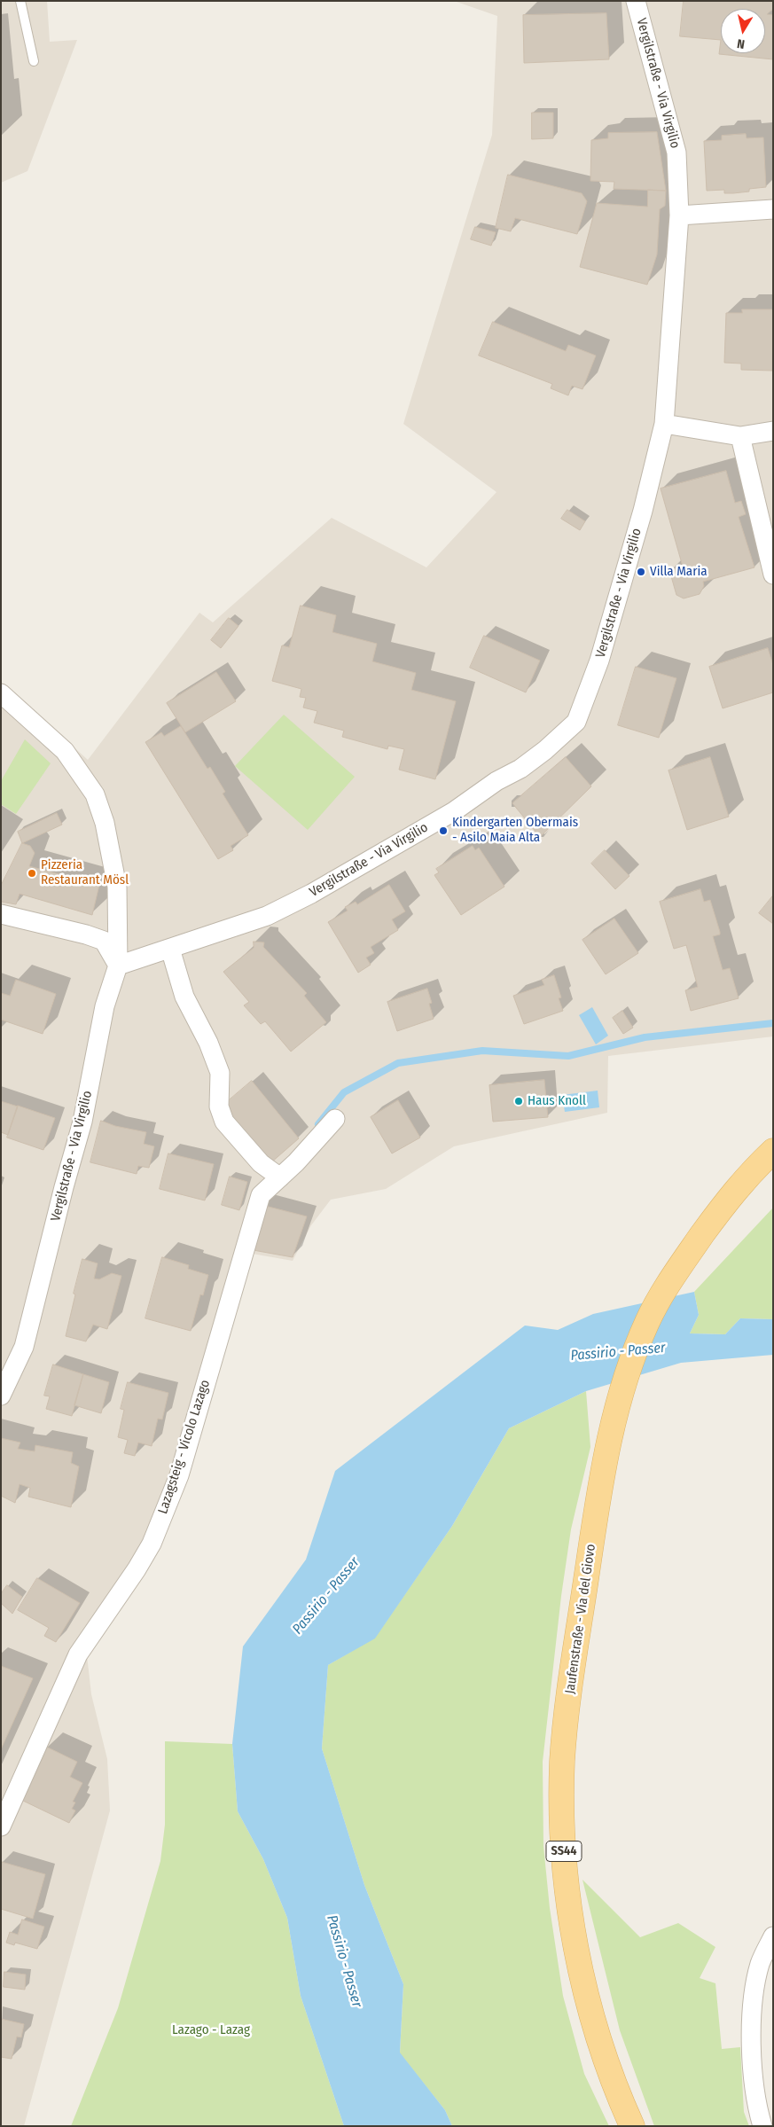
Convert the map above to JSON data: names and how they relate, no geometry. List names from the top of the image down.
{
  "streets": {
    "main road": ["Jaufenstraße - Via del Giovo", "SS44"],
    "street": ["Vergilstraße - Via Virgilio", "Lazagsteig - Vicolo Lazago"]
  },
  "water": ["Passirio - Passer"],
  "parks": ["Lazago - Lazag"],
  "places": [
    "Villa Maria",
    "Kindergarten Obermais - Asilo Maia Alta",
    "Pizzeria Restaurant Mösl",
    "Haus Knoll"
  ],
  "north": "bottom"
}
